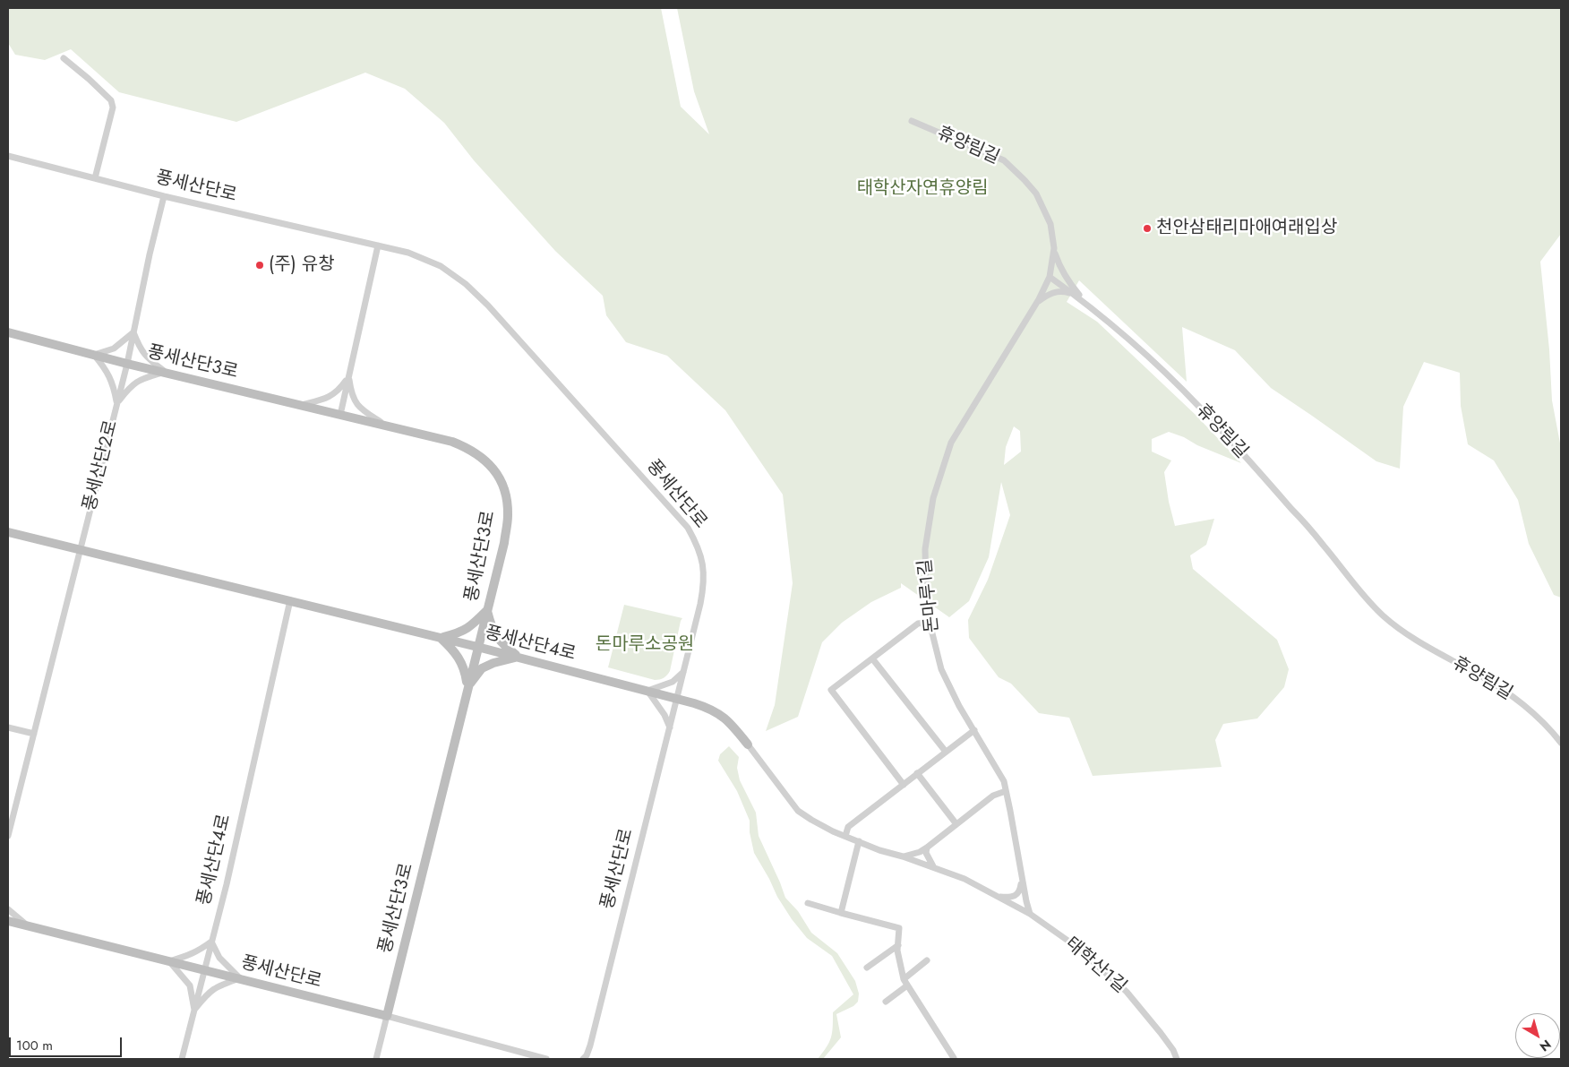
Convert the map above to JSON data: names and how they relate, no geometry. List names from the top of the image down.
{
  "streets": {
    "street": [
      "휴양림길",
      "풍세산단로",
      "풍세산단3로",
      "풍세산단2로",
      "돈마루1길",
      "풍세산단4로",
      "태학산1길"
    ]
  },
  "crossings": [
    ["휴양림길", "돈마루1길"],
    ["풍세산단로", "풍세산단3로"],
    ["풍세산단로", "풍세산단2로"],
    ["풍세산단로", "풍세산단4로"],
    ["풍세산단3로", "풍세산단2로"],
    ["풍세산단3로", "풍세산단4로"],
    ["풍세산단2로", "풍세산단4로"],
    ["돈마루1길", "태학산1길"]
  ],
  "parks": ["태학산자연휴양림", "돈마루소공원"],
  "places": ["천안삼태리마애여래입상", "(주) 유창"],
  "scale_bar": "100 m",
  "north": "bottom right"
}
